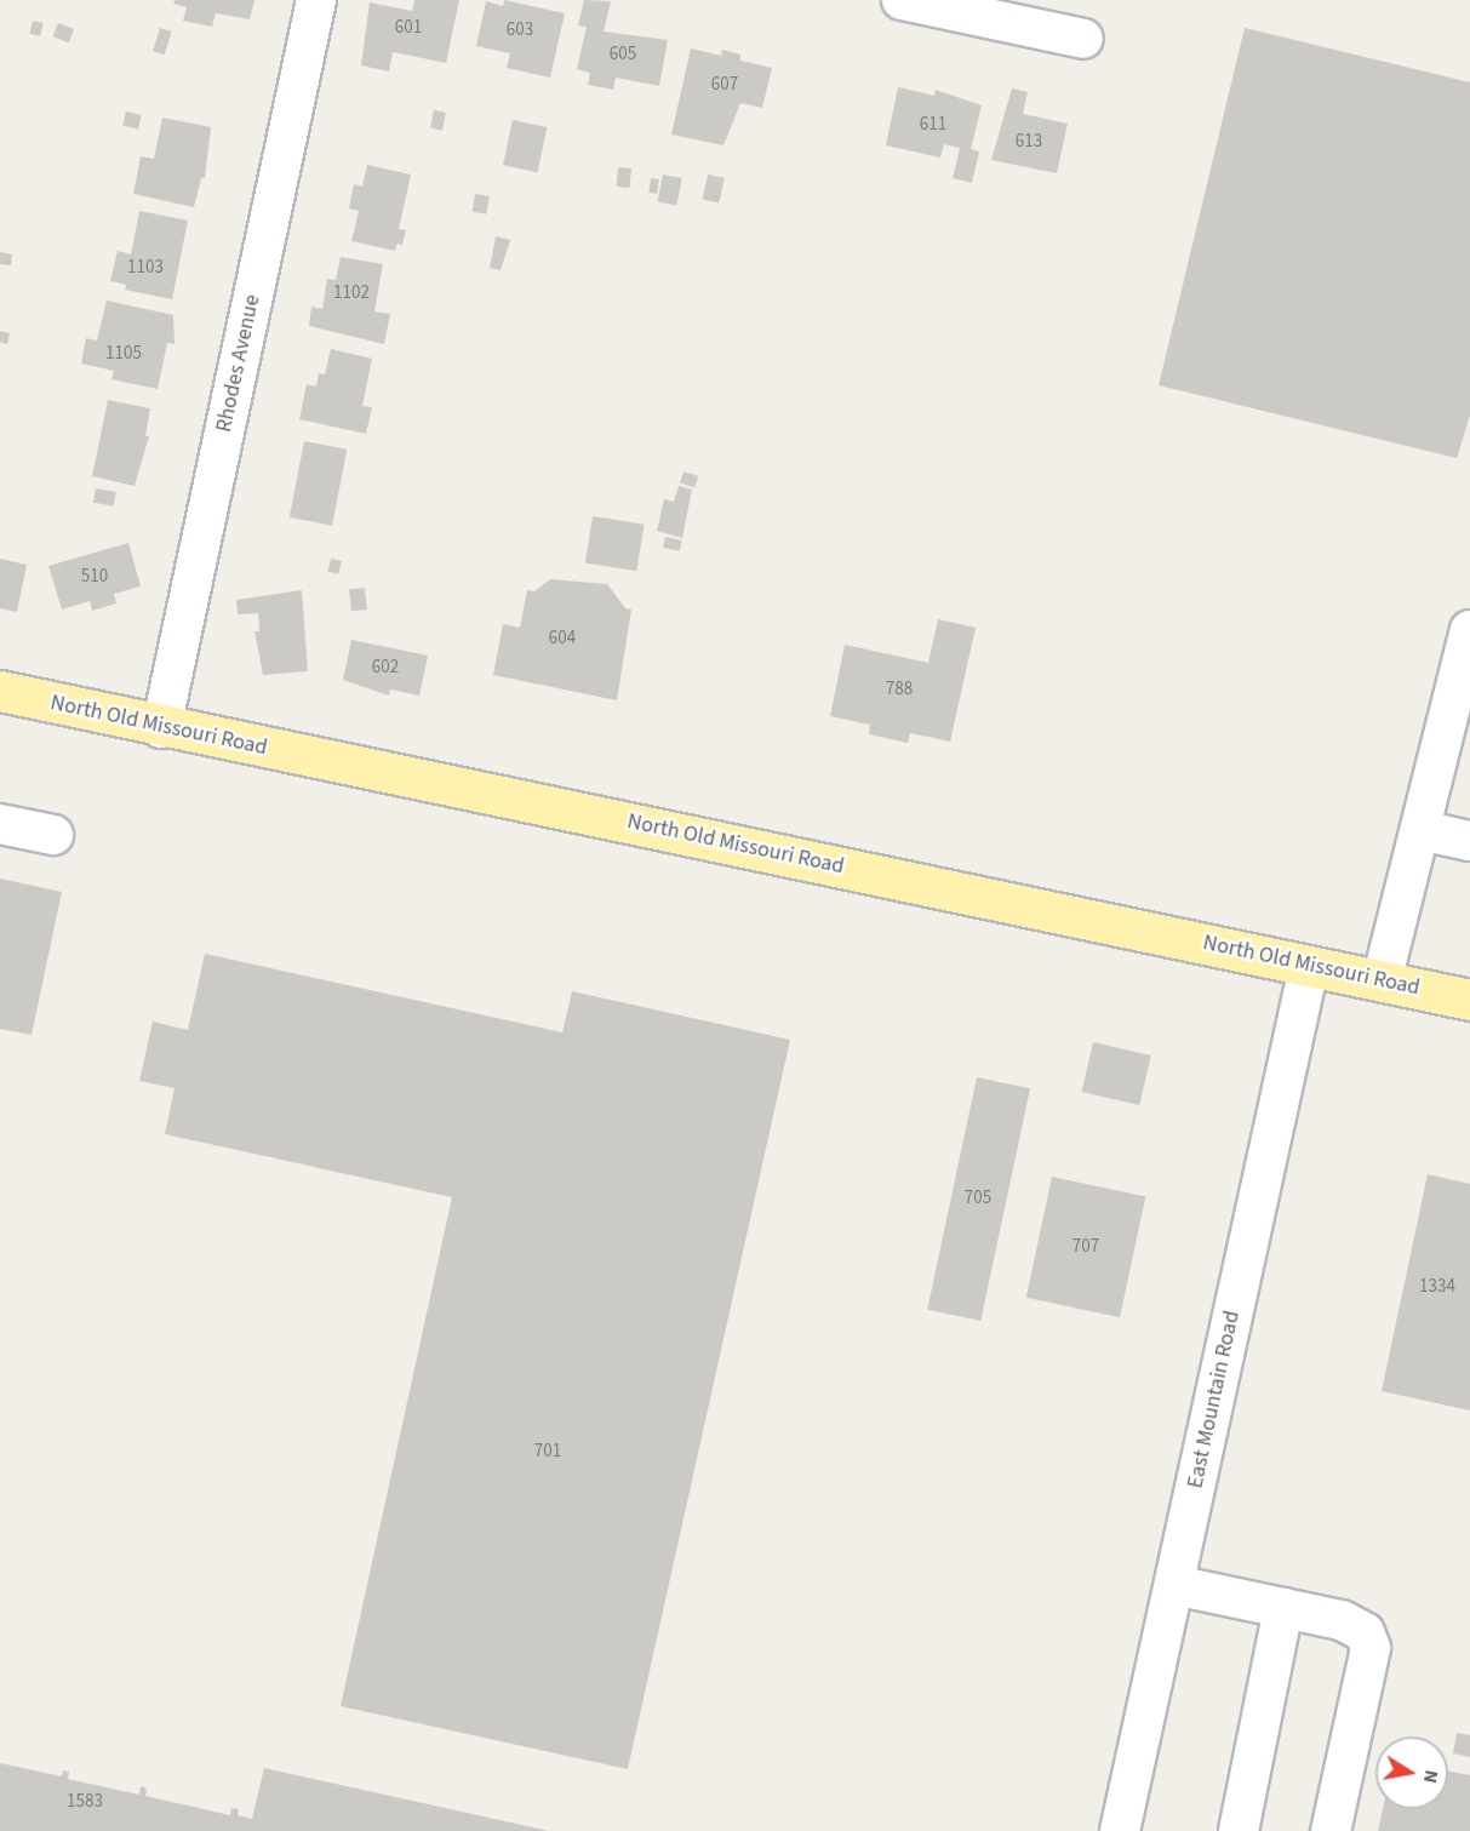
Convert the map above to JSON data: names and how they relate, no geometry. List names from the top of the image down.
{
  "streets": {
    "main road": ["North Old Missouri Road"],
    "street": ["Rhodes Avenue", "East Mountain Road"]
  },
  "crossings": [
    ["Rhodes Avenue", "North Old Missouri Road"],
    ["North Old Missouri Road", "East Mountain Road"]
  ],
  "house_numbers": [
    "601",
    "603",
    "605",
    "607",
    "611",
    "613",
    "1103",
    "1102",
    "1105",
    "510",
    "604",
    "602",
    "788",
    "705",
    "707",
    "1334",
    "701",
    "1583"
  ],
  "north": "right"
}
